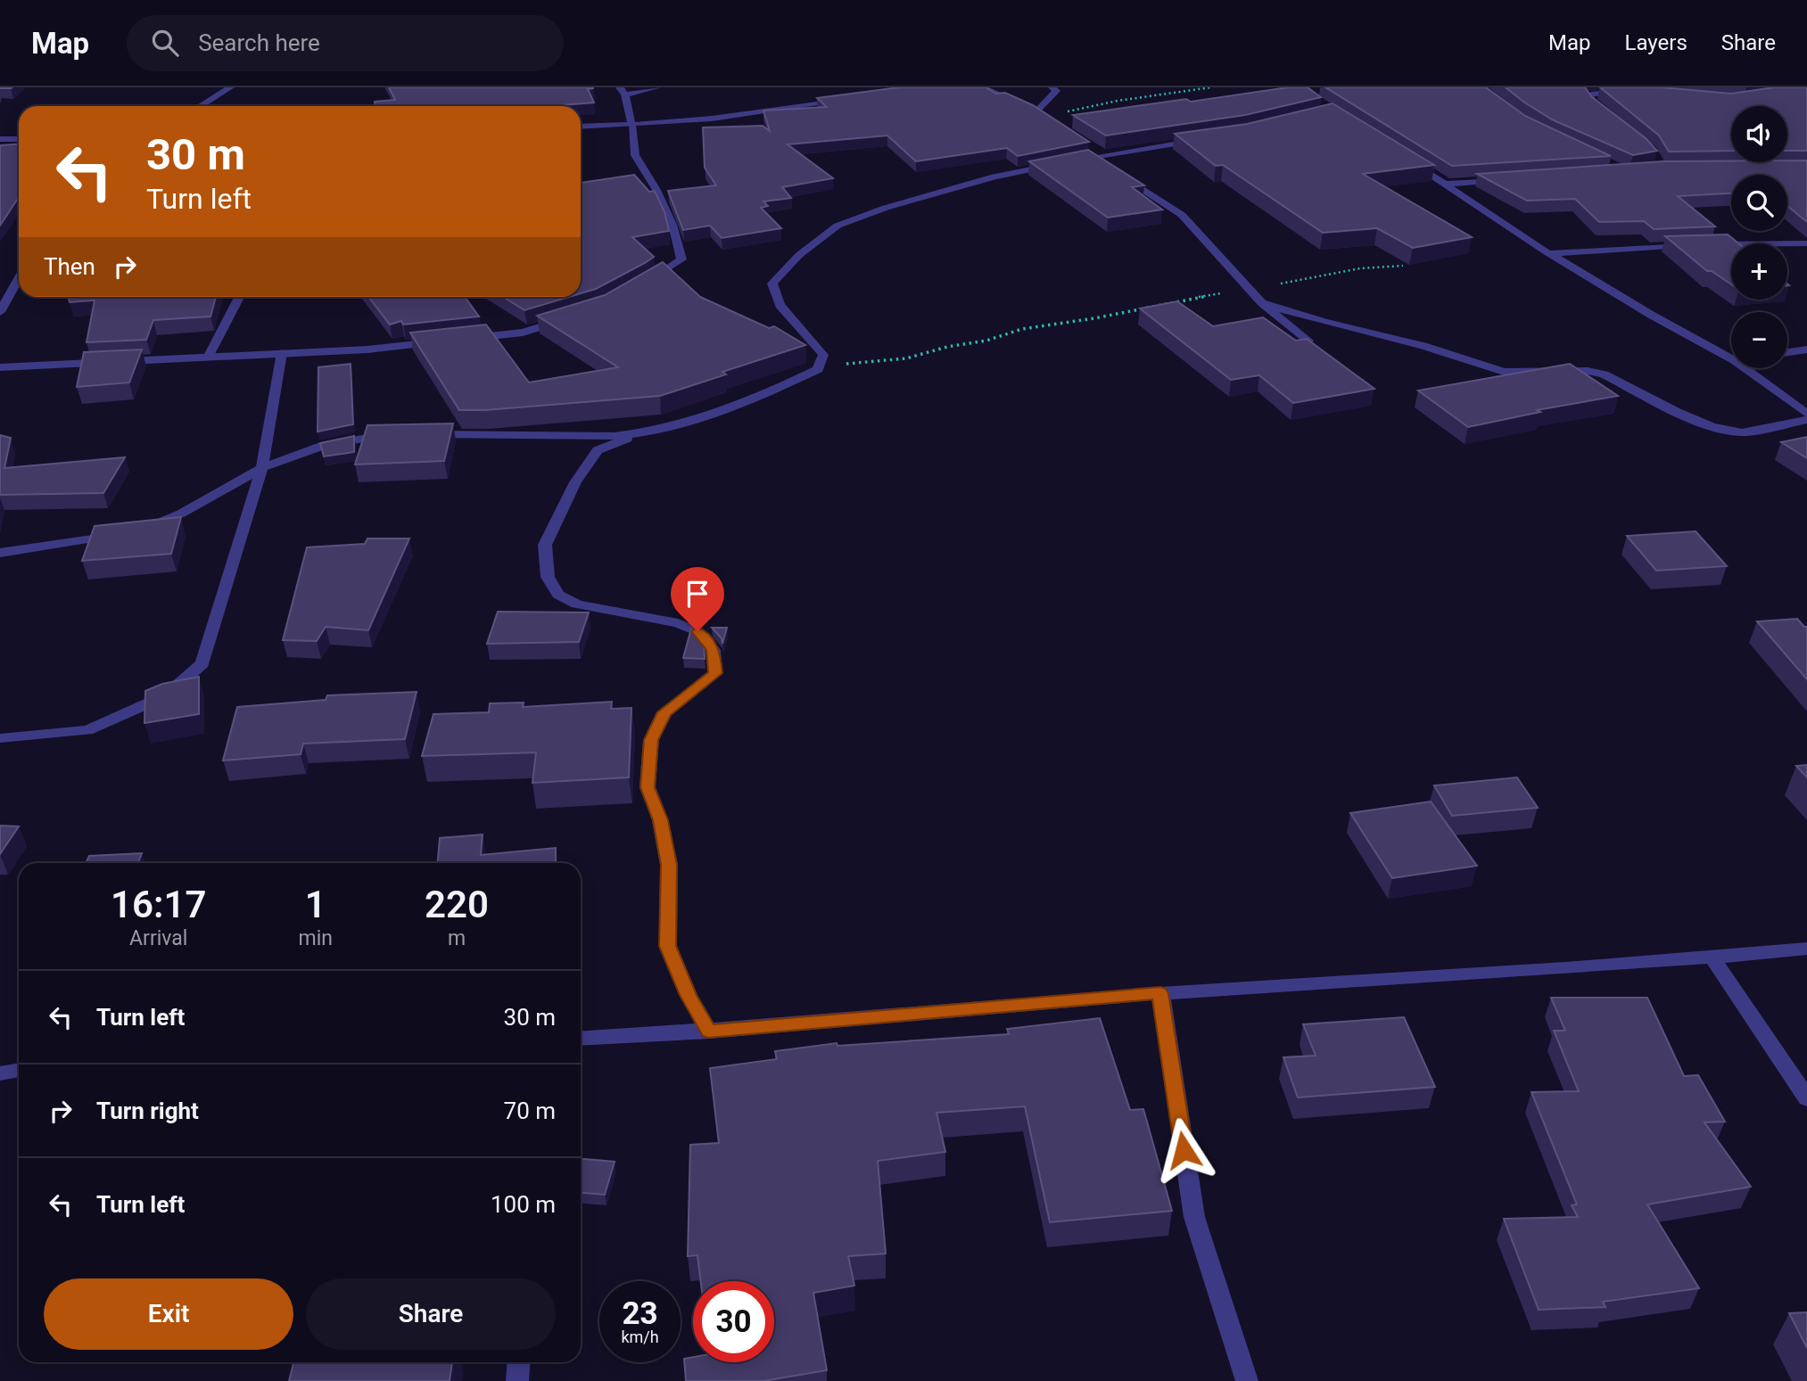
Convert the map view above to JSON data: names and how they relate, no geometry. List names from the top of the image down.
{
  "page": {
    "header": "Map",
    "search": "Search here",
    "nav": ["Map", "Layers", "Share"],
    "map_buttons": ["+", "−"],
    "turn": ["30 m", "Turn left"],
    "then": "Then",
    "eta": [
      "16:17",
      "Arrival",
      "1",
      "min",
      "220",
      "m"
    ],
    "list": [
      {
        "name": "Turn left",
        "value": "30 m"
      },
      {
        "name": "Turn right",
        "value": "70 m"
      },
      {
        "name": "Turn left",
        "value": "100 m"
      }
    ],
    "buttons": ["Exit", "Share"],
    "speed": "23 km/h",
    "limit": "30"
  }
}
